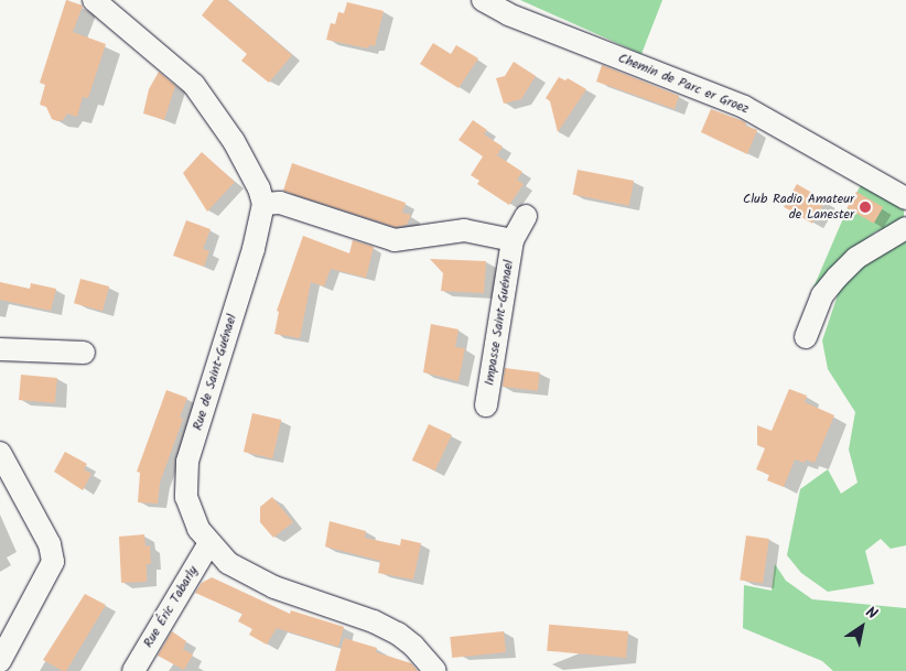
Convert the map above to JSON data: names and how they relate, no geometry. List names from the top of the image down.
{
  "streets": {
    "street": [
      "Chemin de Parc er Groez",
      "Impasse Saint-Guénael",
      "Rue de Saint-Guénael",
      "Rue Éric Tabarly"
    ]
  },
  "crossings": [
    ["Impasse Saint-Guénael", "Rue de Saint-Guénael"],
    ["Rue de Saint-Guénael", "Rue Éric Tabarly"]
  ],
  "places": ["Club Radio Amateur de Lanester"],
  "north": "top right"
}
